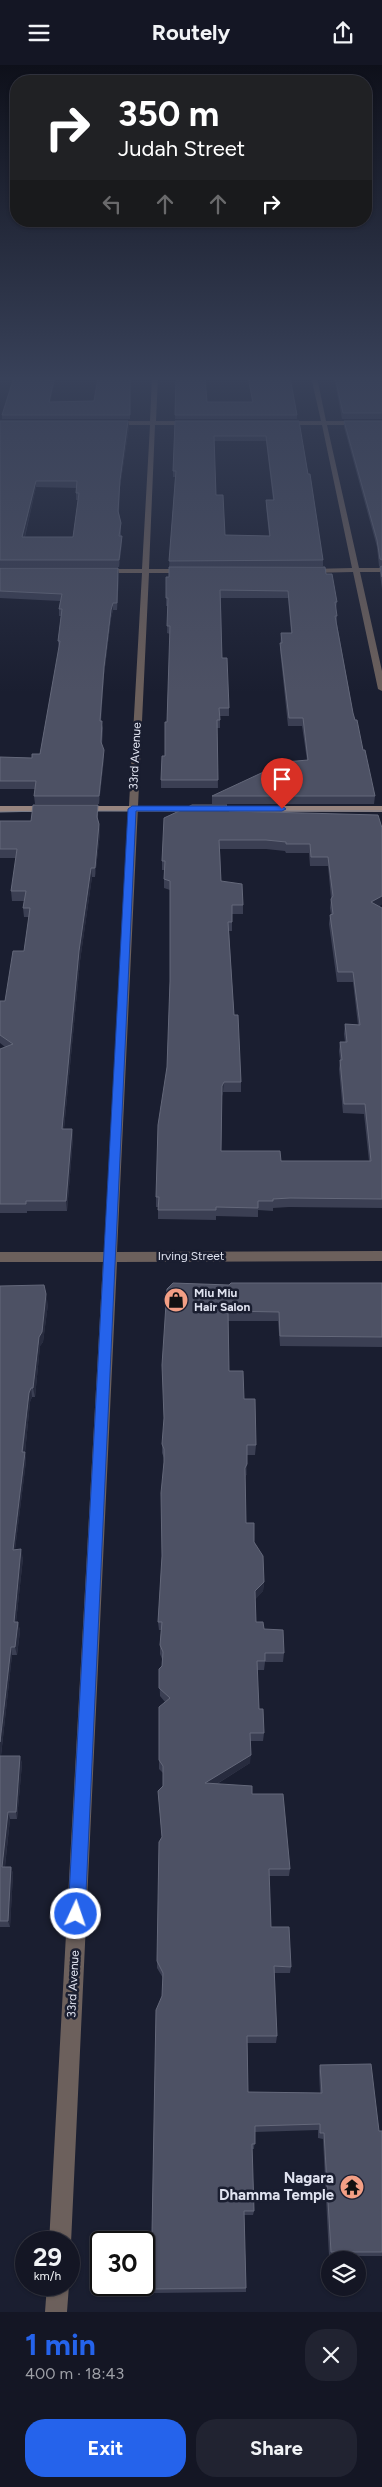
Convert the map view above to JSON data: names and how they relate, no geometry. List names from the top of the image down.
{
  "streets": {
    "street": ["33rd Avenue", "Irving Street"]
  },
  "crossings": [
    ["33rd Avenue", "Irving Street"]
  ],
  "places": {
    "shop": ["Miu Miu Hair Salon"],
    "temple": ["Nagara Dhamma Temple"]
  },
  "page": {
    "header": "Routely",
    "turn": ["350 m", "Judah Street"],
    "speed": "29 km/h",
    "limit": "30",
    "heading": ["1 min", "400 m · 18:43"],
    "buttons": ["Exit", "Share"]
  }
}
